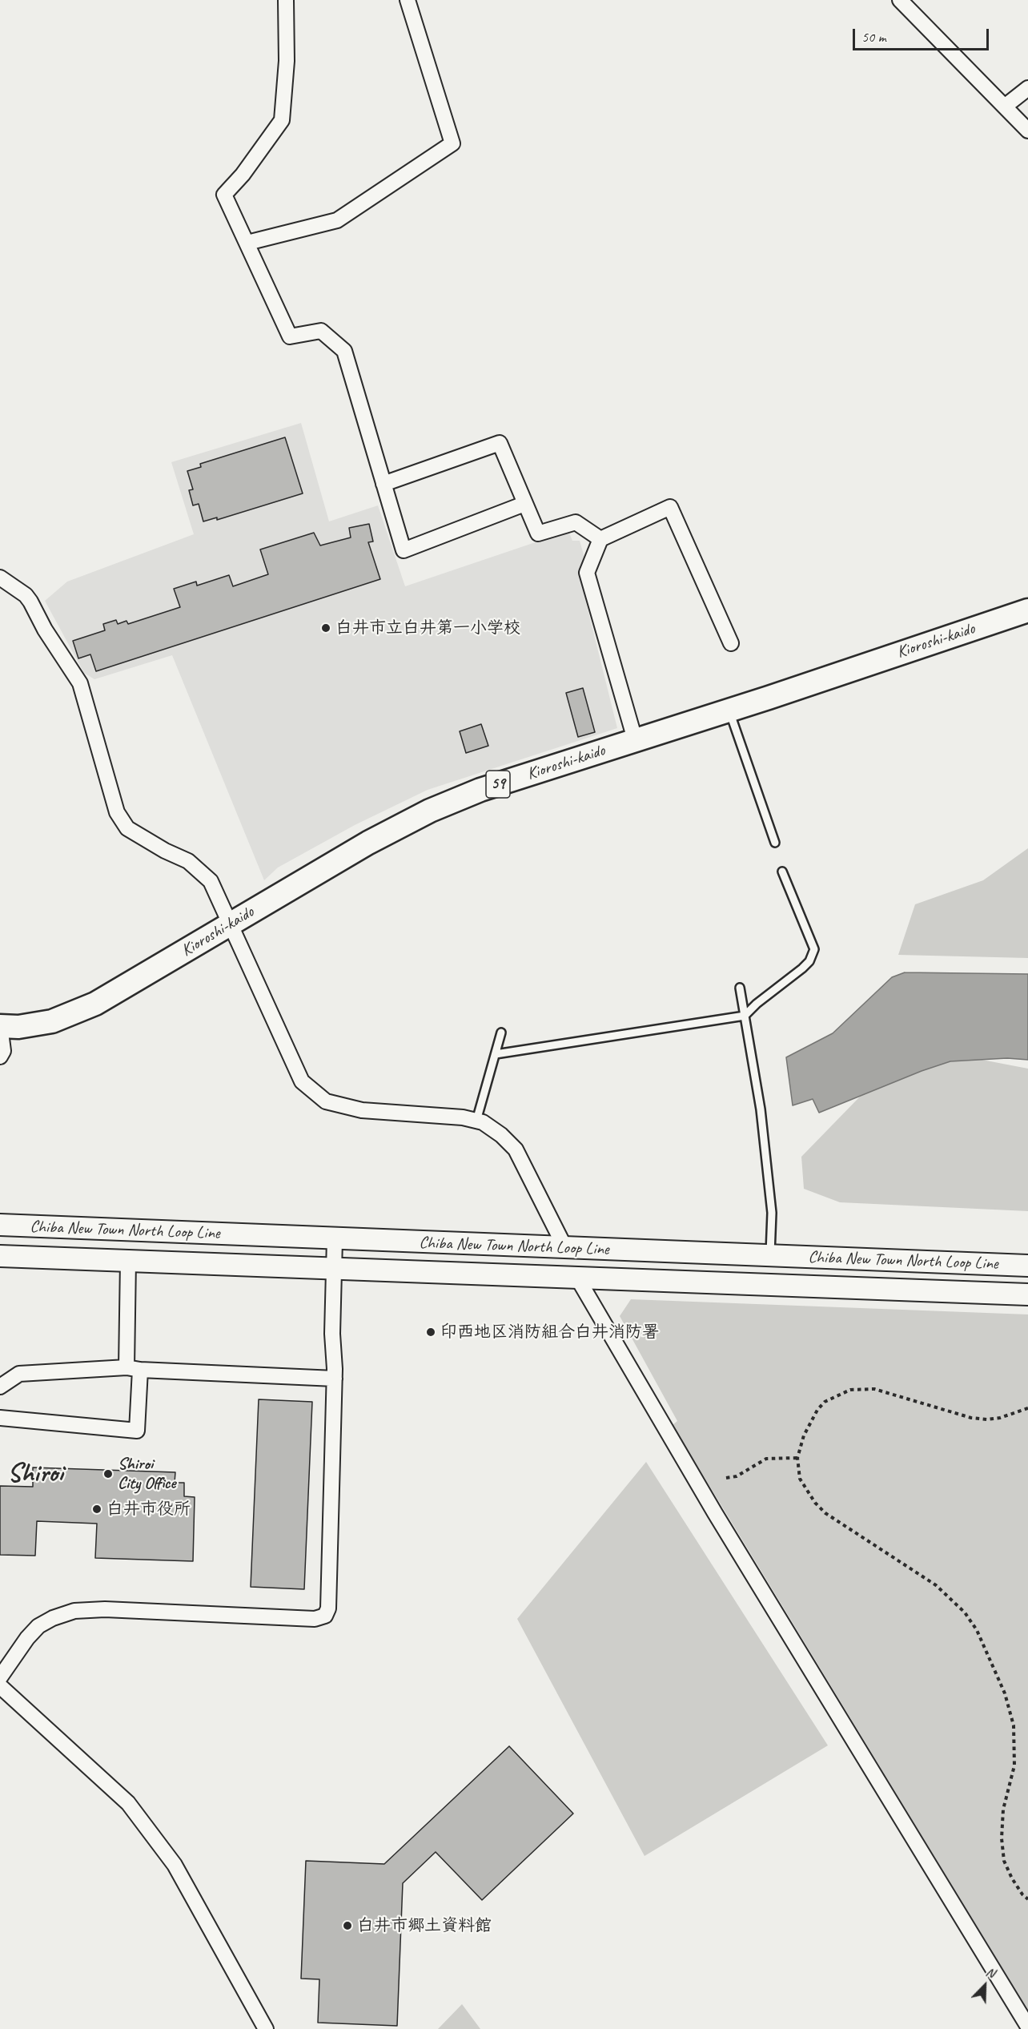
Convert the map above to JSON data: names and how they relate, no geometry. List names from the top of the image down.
{
  "streets": {
    "main road": ["Kioroshi-kaido", "59", "Chiba New Town North Loop Line"]
  },
  "districts": ["Shiroi"],
  "places": [
    "白井市立白井第一小学校",
    "印西地区消防組合白井消防署",
    "Shiroi City Office",
    "白井市役所",
    "白井市郷土資料館"
  ],
  "scale_bar": "50 m",
  "north": "top right"
}
